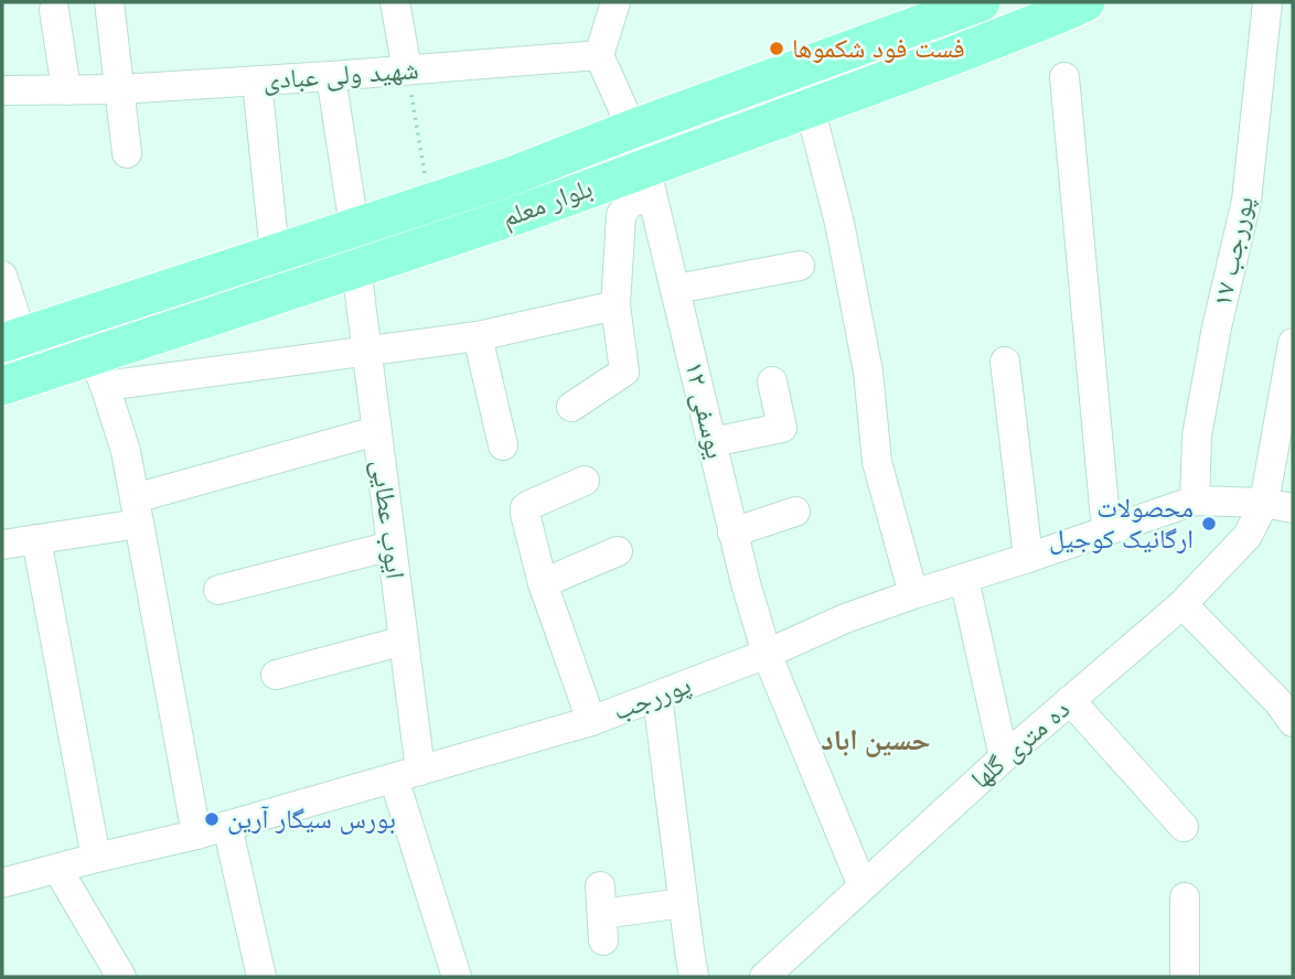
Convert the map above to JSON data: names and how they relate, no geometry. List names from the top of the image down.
{
  "streets": {
    "main road": ["بلوار معلم"],
    "street": [
      "شهید ولی عبادی",
      "پوررجب ۱۷",
      "یوسفی ۱۲",
      "ایوب عطایی",
      "پوررجب",
      "ده متری گلها"
    ]
  },
  "crossings": [
    ["بلوار معلم", "یوسفی ۱۲"],
    ["بلوار معلم", "ایوب عطایی"],
    ["پوررجب ۱۷", "پوررجب"],
    ["یوسفی ۱۲", "پوررجب"],
    ["یوسفی ۱۲", "ده متری گلها"],
    ["ایوب عطایی", "پوررجب"],
    ["پوررجب", "ده متری گلها"]
  ],
  "districts": ["حسین اباد"],
  "places": ["فست فود شکموها", "محصولات ارگانیک کوجیل", "بورس سیگار آرین"]
}
